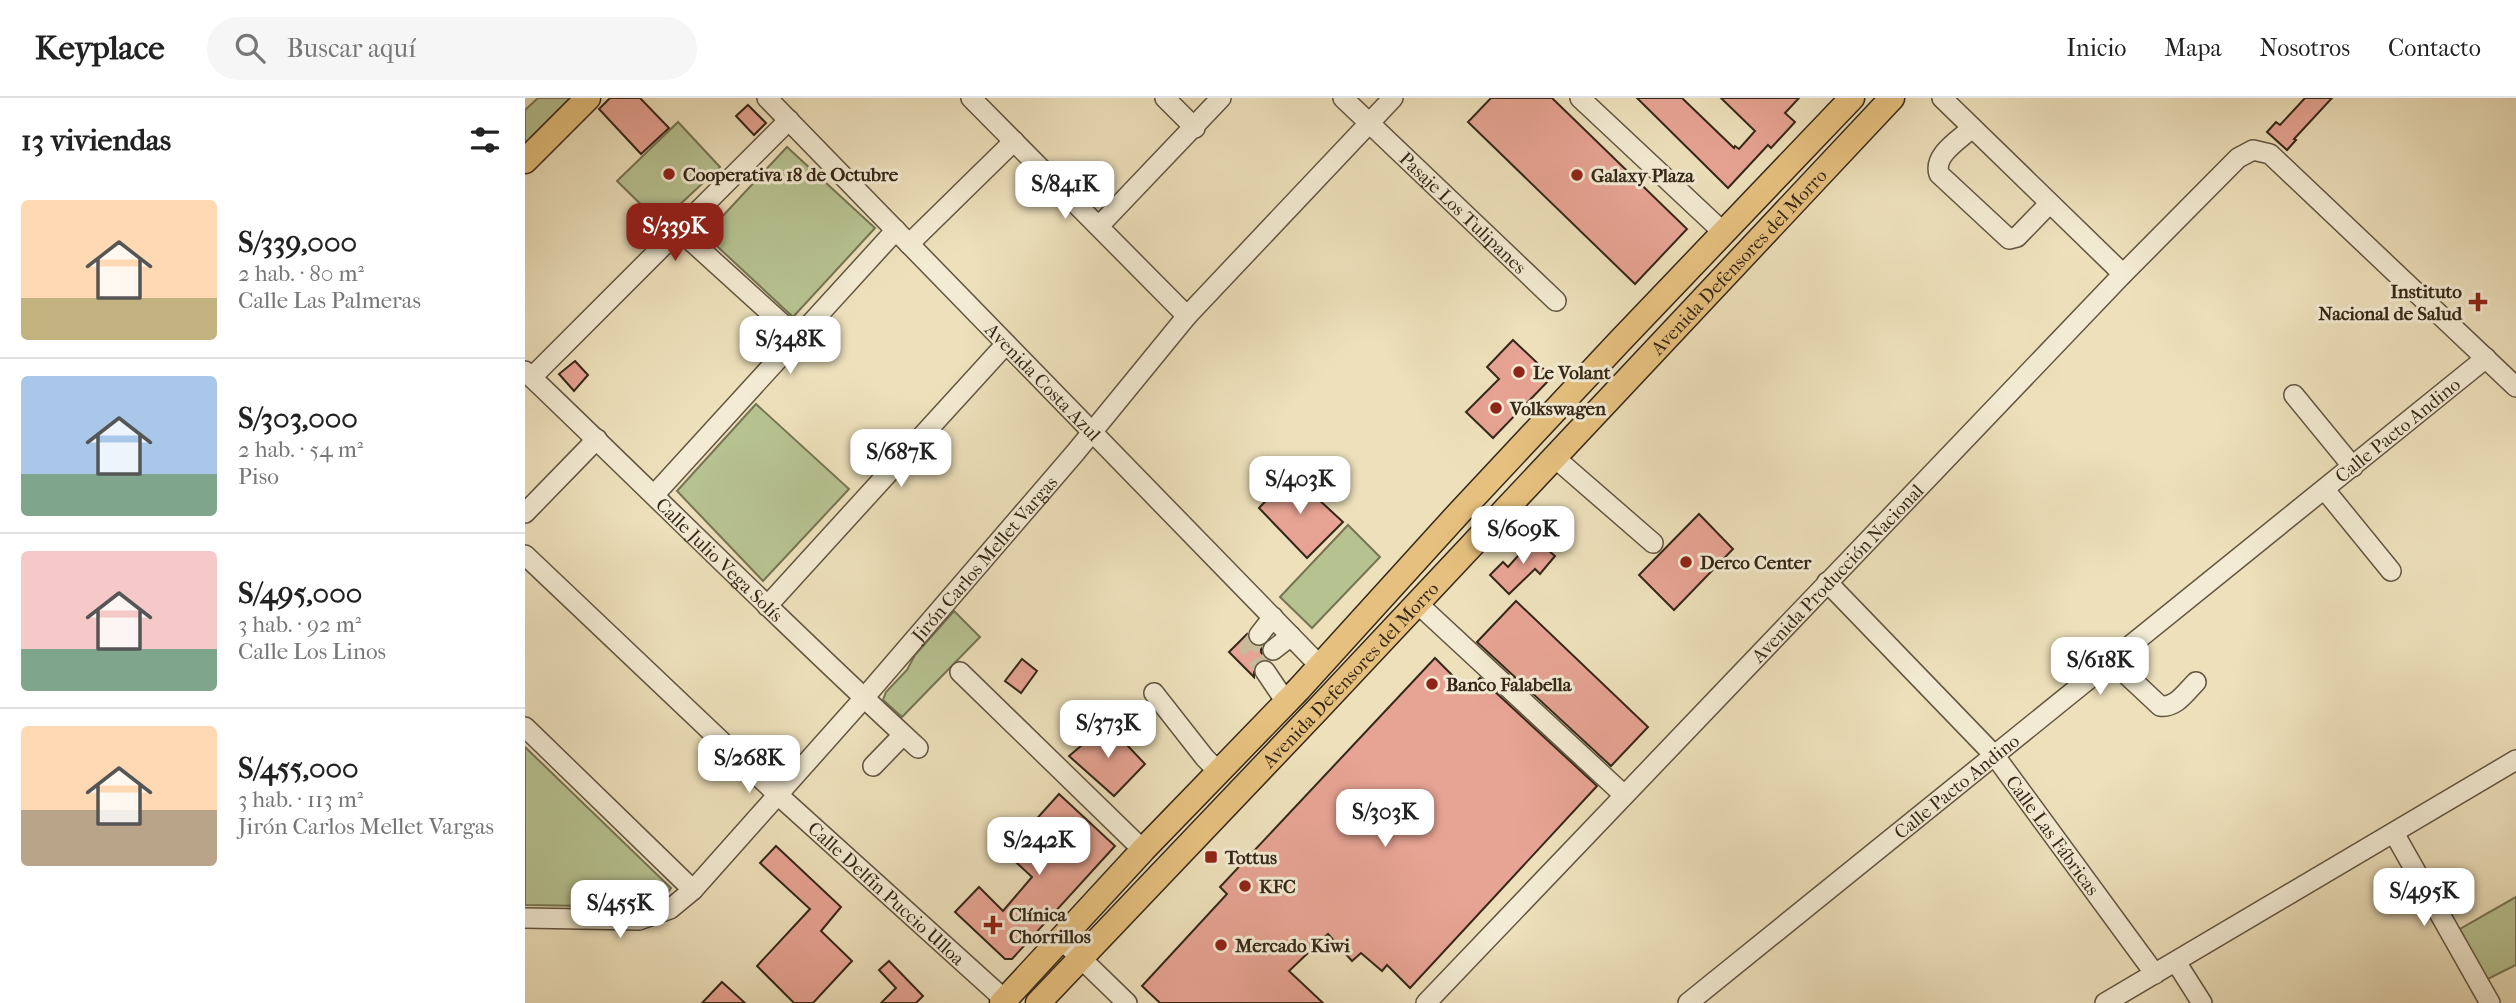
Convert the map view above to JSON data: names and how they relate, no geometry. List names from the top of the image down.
{
  "streets": {
    "main road": ["Avenida Defensores del Morro"],
    "street": [
      "Pasaje Los Tulipanes",
      "Avenida Costa Azul",
      "Calle Pacto Andino",
      "Jirón Carlos Mellet Vargas",
      "Calle Julio Vega Solís",
      "Avenida Producción Nacional",
      "Calle Las Fábricas",
      "Calle Delfín Puccio Ulloa"
    ]
  },
  "crossings": [
    ["Pasaje Los Tulipanes", "Jirón Carlos Mellet Vargas"],
    ["Avenida Defensores del Morro", "Avenida Costa Azul"],
    ["Avenida Defensores del Morro", "Calle Delfín Puccio Ulloa"],
    ["Avenida Costa Azul", "Jirón Carlos Mellet Vargas"],
    ["Calle Pacto Andino", "Avenida Producción Nacional"],
    ["Calle Pacto Andino", "Calle Las Fábricas"],
    ["Jirón Carlos Mellet Vargas", "Calle Julio Vega Solís"],
    ["Jirón Carlos Mellet Vargas", "Calle Delfín Puccio Ulloa"],
    ["Avenida Producción Nacional", "Calle Las Fábricas"]
  ],
  "places": {
    "other": [
      "Cooperativa 18 de Octubre",
      "Galaxy Plaza",
      "Le Volant",
      "Volkswagen",
      "Derco Center",
      "Banco Falabella",
      "KFC",
      "Mercado Kiwi"
    ],
    "health": ["Instituto Nacional de Salud", "Clínica Chorrillos"],
    "transit": ["Tottus"]
  },
  "page": {
    "header": "Keyplace",
    "search": "Buscar aquí",
    "nav": [
      "Inicio",
      "Mapa",
      "Nosotros",
      "Contacto"
    ],
    "heading": "13 viviendas",
    "price": [
      "S/841K",
      "S/339K",
      "S/348K",
      "S/687K",
      "S/403K",
      "S/609K",
      "S/618K",
      "S/373K",
      "S/268K",
      "S/303K",
      "S/242K",
      "S/495K",
      "S/455K"
    ],
    "list": [
      {
        "name": "S/339,000",
        "note": "2 hab. · 80 m² · Calle Las Palmeras"
      },
      {
        "name": "S/303,000",
        "note": "2 hab. · 54 m² · Piso"
      },
      {
        "name": "S/495,000",
        "note": "3 hab. · 92 m² · Calle Los Linos"
      },
      {
        "name": "S/455,000",
        "note": "3 hab. · 113 m² · Jirón Carlos Mellet Vargas"
      }
    ]
  }
}
